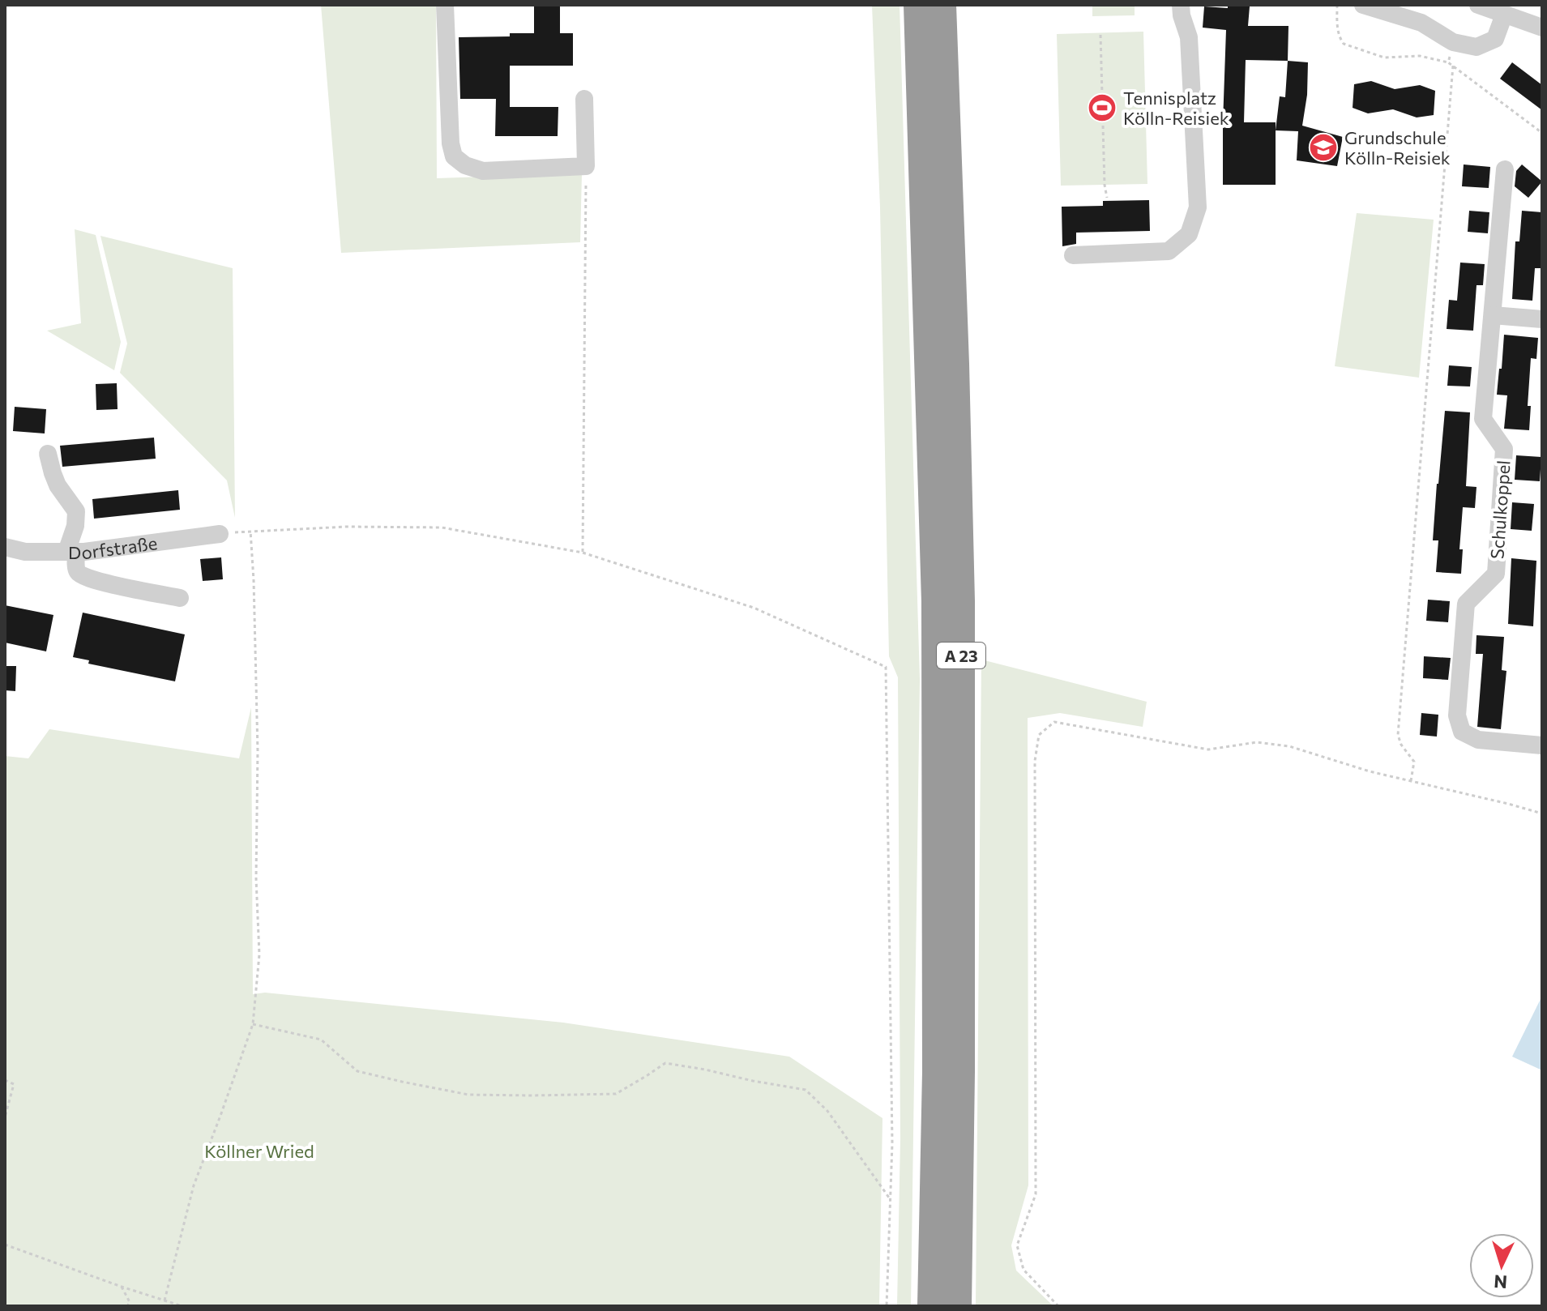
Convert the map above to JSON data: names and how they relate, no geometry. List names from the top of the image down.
{
  "streets": {
    "highway": ["A 23"],
    "street": ["Schulkoppel", "Dorfstraße"]
  },
  "parks": ["Köllner Wried"],
  "places": {
    "sports": ["Tennisplatz Kölln-Reisiek"],
    "school or university": ["Grundschule Kölln-Reisiek"]
  },
  "north": "bottom"
}
